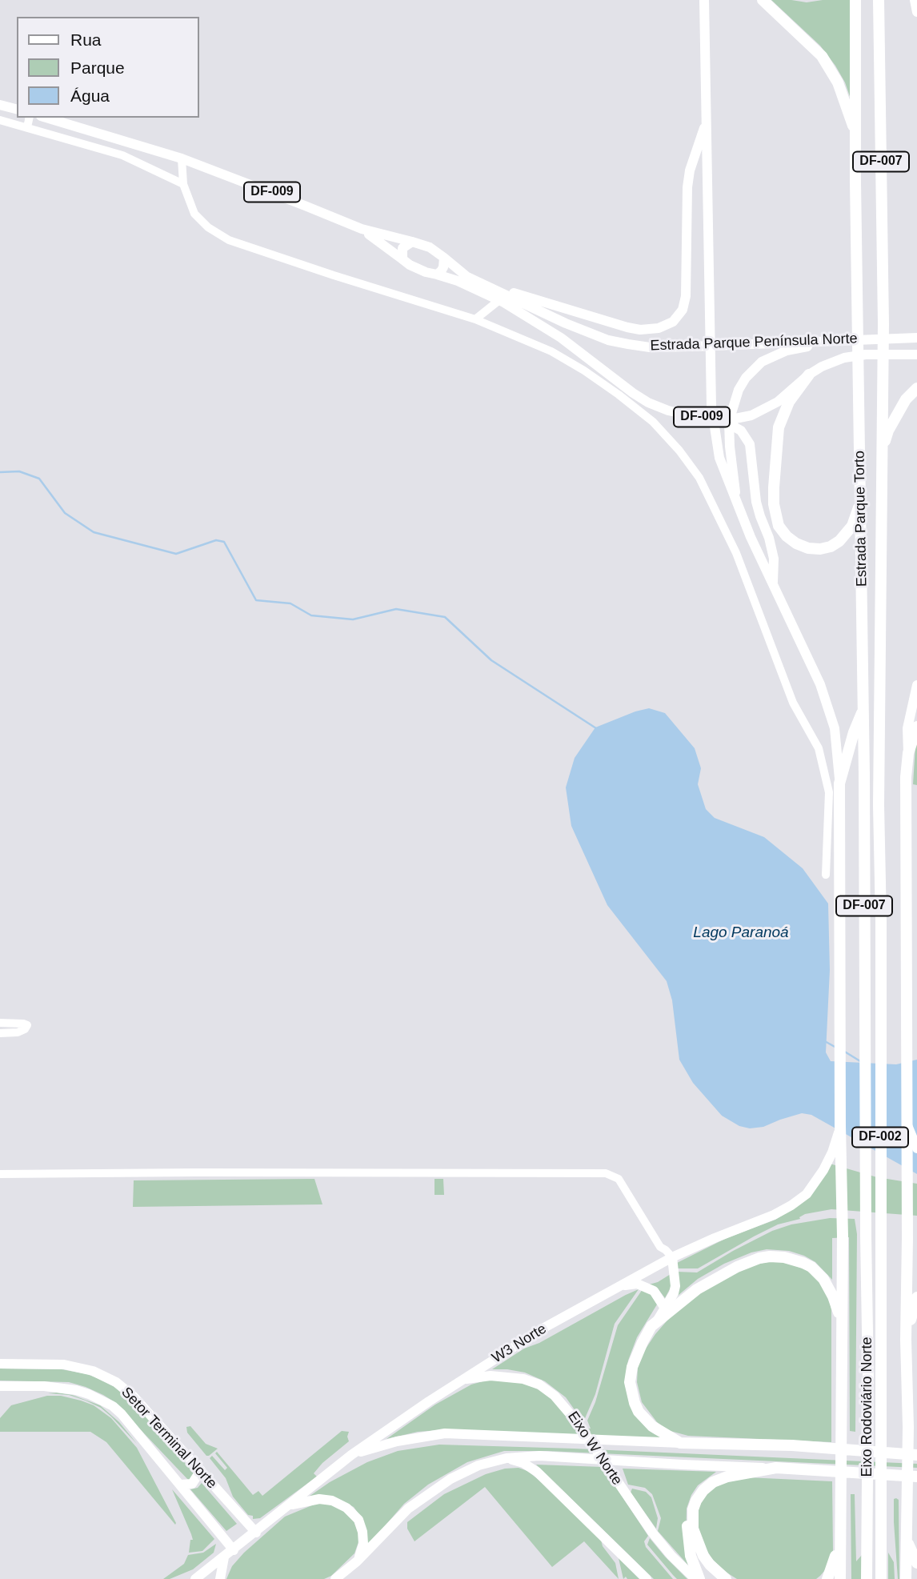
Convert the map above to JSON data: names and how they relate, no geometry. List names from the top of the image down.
{
  "streets": {
    "highway": [
      "DF-007",
      "Estrada Parque Torto",
      "DF-002",
      "Eixo Rodoviário Norte"
    ],
    "main road": [
      "DF-009",
      "Estrada Parque Península Norte",
      "W3 Norte",
      "Setor Terminal Norte",
      "Eixo W Norte"
    ]
  },
  "crossings": [
    ["DF-009", "Estrada Parque Península Norte"],
    ["Estrada Parque Torto", "Eixo Rodoviário Norte"],
    ["W3 Norte", "Setor Terminal Norte"],
    ["W3 Norte", "Eixo W Norte"]
  ],
  "water": ["Lago Paranoá"],
  "legend": ["Rua", "Parque", "Água"]
}
